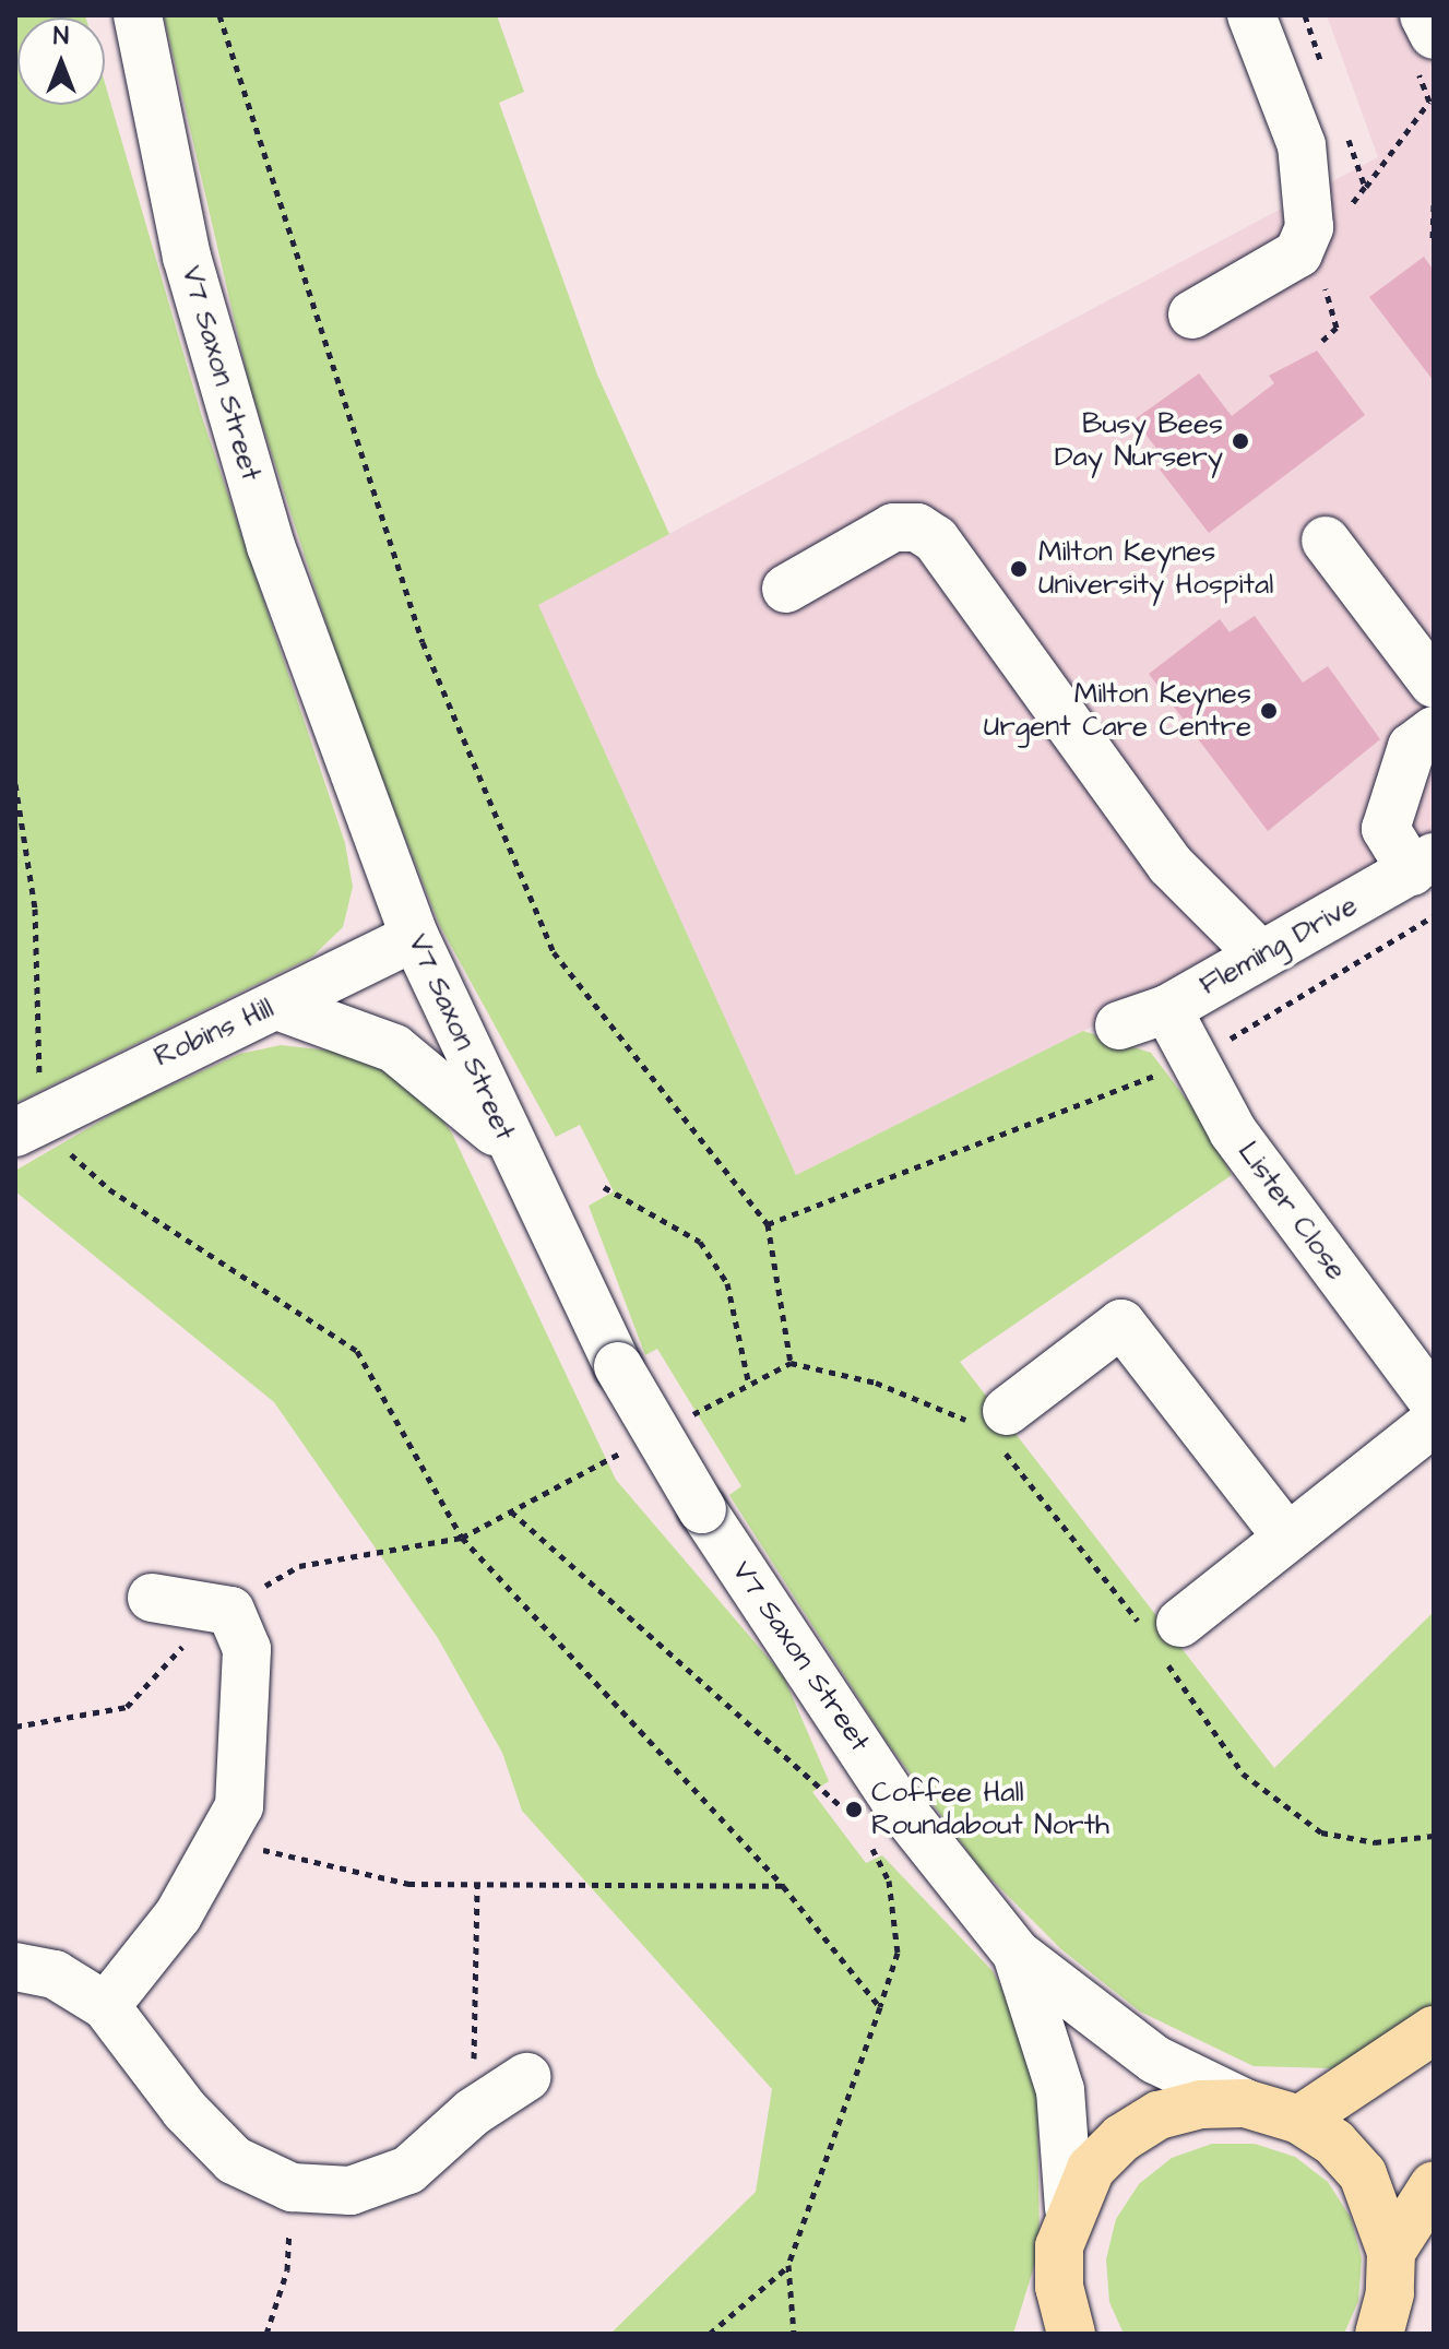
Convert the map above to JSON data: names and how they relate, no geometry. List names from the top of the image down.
{
  "streets": {
    "street": [
      "V7 Saxon Street",
      "Fleming Drive",
      "Robins Hill",
      "Lister Close"
    ]
  },
  "crossings": [
    ["V7 Saxon Street", "Robins Hill"],
    ["Fleming Drive", "Lister Close"]
  ],
  "places": [
    "Busy Bees Day Nursery",
    "Milton Keynes University Hospital",
    "Milton Keynes Urgent Care Centre",
    "Coffee Hall Roundabout North"
  ],
  "north": "top"
}
